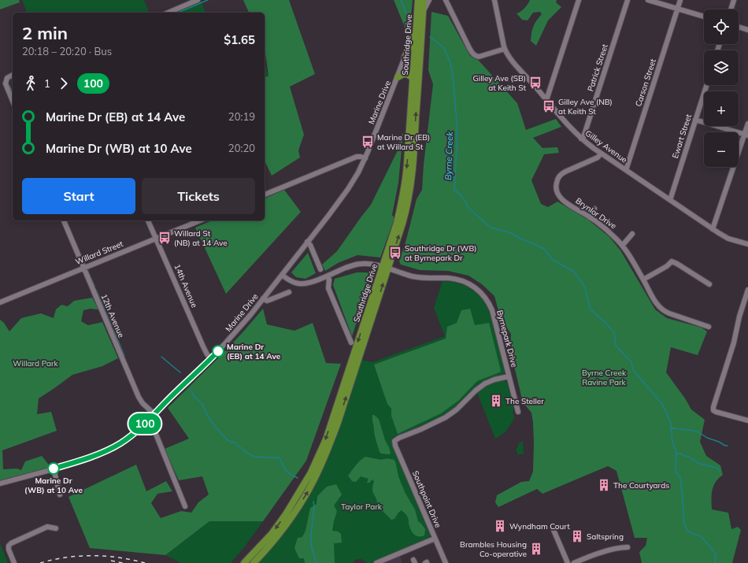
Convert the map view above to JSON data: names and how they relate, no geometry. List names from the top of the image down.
{
  "streets": {
    "main road": ["Southridge Drive"],
    "street": [
      "Patrick Street",
      "Carson Street",
      "Marine Drive",
      "Ewart Street",
      "Gilley Avenue",
      "Brynlor Drive",
      "Willard Street",
      "14th Avenue",
      "12th Avenue",
      "Byrnepark Drive",
      "Southpoint Drive"
    ]
  },
  "crossings": [
    ["Southridge Drive", "Byrnepark Drive"],
    ["Patrick Street", "Gilley Avenue"],
    ["Carson Street", "Gilley Avenue"],
    ["Marine Drive", "14th Avenue"],
    ["Marine Drive", "12th Avenue"],
    ["Marine Drive", "Byrnepark Drive"],
    ["Ewart Street", "Gilley Avenue"],
    ["Gilley Avenue", "Brynlor Drive"],
    ["Willard Street", "14th Avenue"],
    ["Willard Street", "12th Avenue"],
    ["Byrnepark Drive", "Southpoint Drive"]
  ],
  "water": ["Byrne Creek"],
  "parks": ["Willard Park", "Byrne Creek Ravine Park", "Taylor Park"],
  "places": {
    "bus stop": [
      "Gilley Ave (SB) at Keith St",
      "Gilley Ave (NB) at Keith St",
      "Marine Dr (EB) at Willard St",
      "Willard St (NB) at 14 Ave",
      "Southridge Dr (WB) at Byrnepark Dr"
    ],
    "other": ["Marine Dr (EB) at 14 Ave", "Marine Dr (WB) at 10 Ave"],
    "building": [
      "The Steller",
      "The Courtyards",
      "Wyndham Court",
      "Saltspring",
      "Brambles Housing Co-operative"
    ]
  },
  "lines": ["bus line 100"],
  "page": {
    "on_map": "100",
    "map_buttons": ["+", "−"],
    "heading": ["2 min", "20:18 – 20:20 · Bus", "$1.65"],
    "legs": ["1", "100"],
    "list": [
      {
        "name": "Marine Dr (EB) at 14 Ave",
        "value": "20:19"
      },
      {
        "name": "Marine Dr (WB) at 10 Ave",
        "value": "20:20"
      }
    ],
    "buttons": ["Start", "Tickets"]
  }
}
